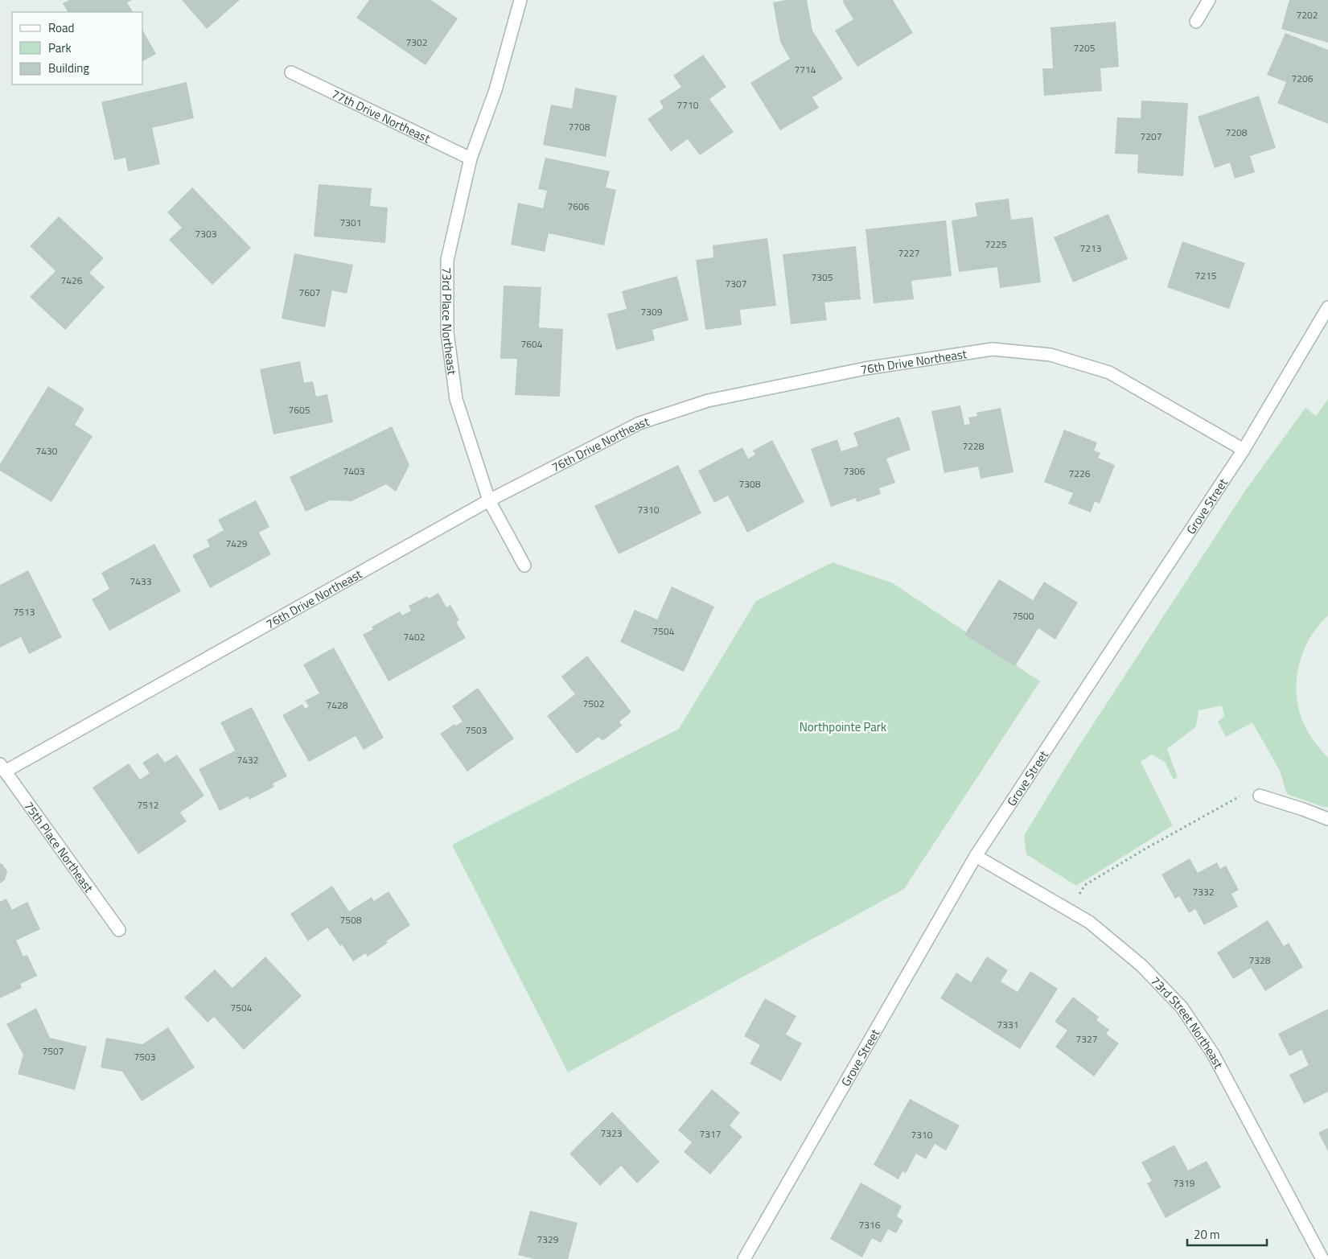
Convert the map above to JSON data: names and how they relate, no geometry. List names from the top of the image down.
{
  "streets": {
    "street": [
      "77th Drive Northeast",
      "73rd Place Northeast",
      "76th Drive Northeast",
      "Grove Street",
      "75th Place Northeast",
      "73rd Street Northeast"
    ]
  },
  "crossings": [
    ["77th Drive Northeast", "73rd Place Northeast"],
    ["73rd Place Northeast", "76th Drive Northeast"],
    ["76th Drive Northeast", "Grove Street"],
    ["76th Drive Northeast", "75th Place Northeast"],
    ["Grove Street", "73rd Street Northeast"]
  ],
  "parks": ["Northpointe Park"],
  "house_numbers": [
    "7202",
    "7302",
    "7205",
    "7714",
    "7206",
    "7710",
    "7708",
    "7208",
    "7207",
    "7606",
    "7301",
    "7303",
    "7225",
    "7213",
    "7227",
    "7215",
    "7305",
    "7426",
    "7307",
    "7607",
    "7309",
    "7604",
    "7605",
    "7228",
    "7430",
    "7403",
    "7306",
    "7226",
    "7308",
    "7310",
    "7429",
    "7433",
    "7513",
    "7500",
    "7504",
    "7402",
    "7502",
    "7428",
    "7503",
    "7432",
    "7512",
    "7332",
    "7508",
    "7328",
    "7504",
    "7331",
    "7327",
    "7507",
    "7503",
    "7323",
    "7317",
    "7310",
    "7319",
    "7316",
    "7329"
  ],
  "legend": ["Road", "Park", "Building"],
  "scale_bar": "20 m"
}
